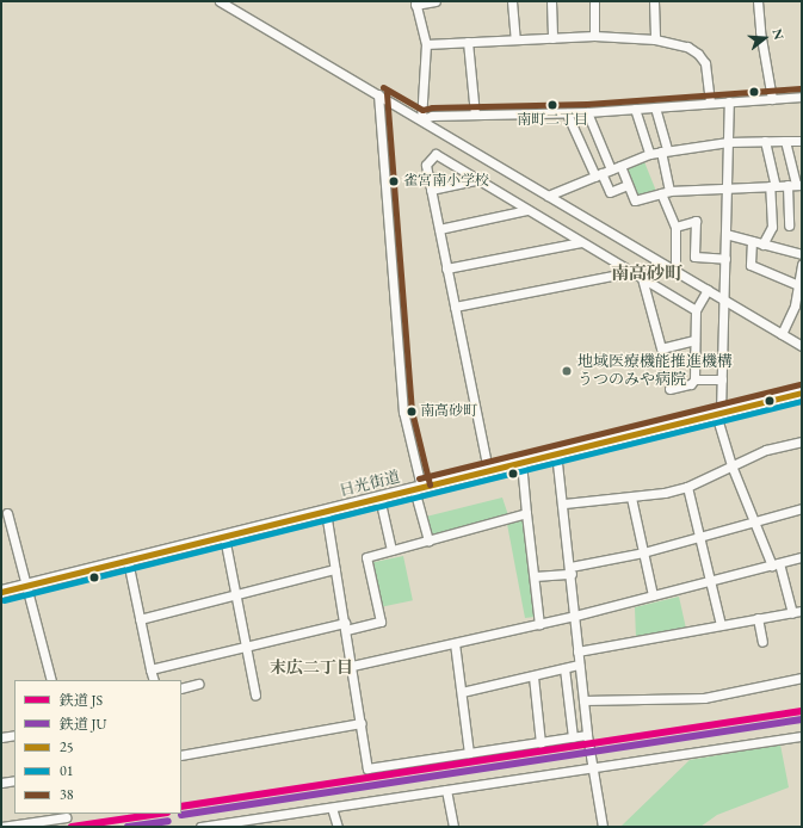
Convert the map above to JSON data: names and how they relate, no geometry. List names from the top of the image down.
{
  "streets": {
    "highway": ["日光街道"]
  },
  "districts": ["南高砂町", "末広二丁目"],
  "places": [
    "南町二丁目",
    "雀宮南小学校",
    "地域医療機能推進機構 うつのみや病院",
    "南高砂町"
  ],
  "lines": [
    "transit line 38",
    "transit line 25",
    "transit line 01",
    "rail line JS",
    "rail line JU"
  ],
  "legend": [
    "鉄道 JS",
    "鉄道 JU",
    "25",
    "01",
    "38"
  ],
  "north": "right"
}
